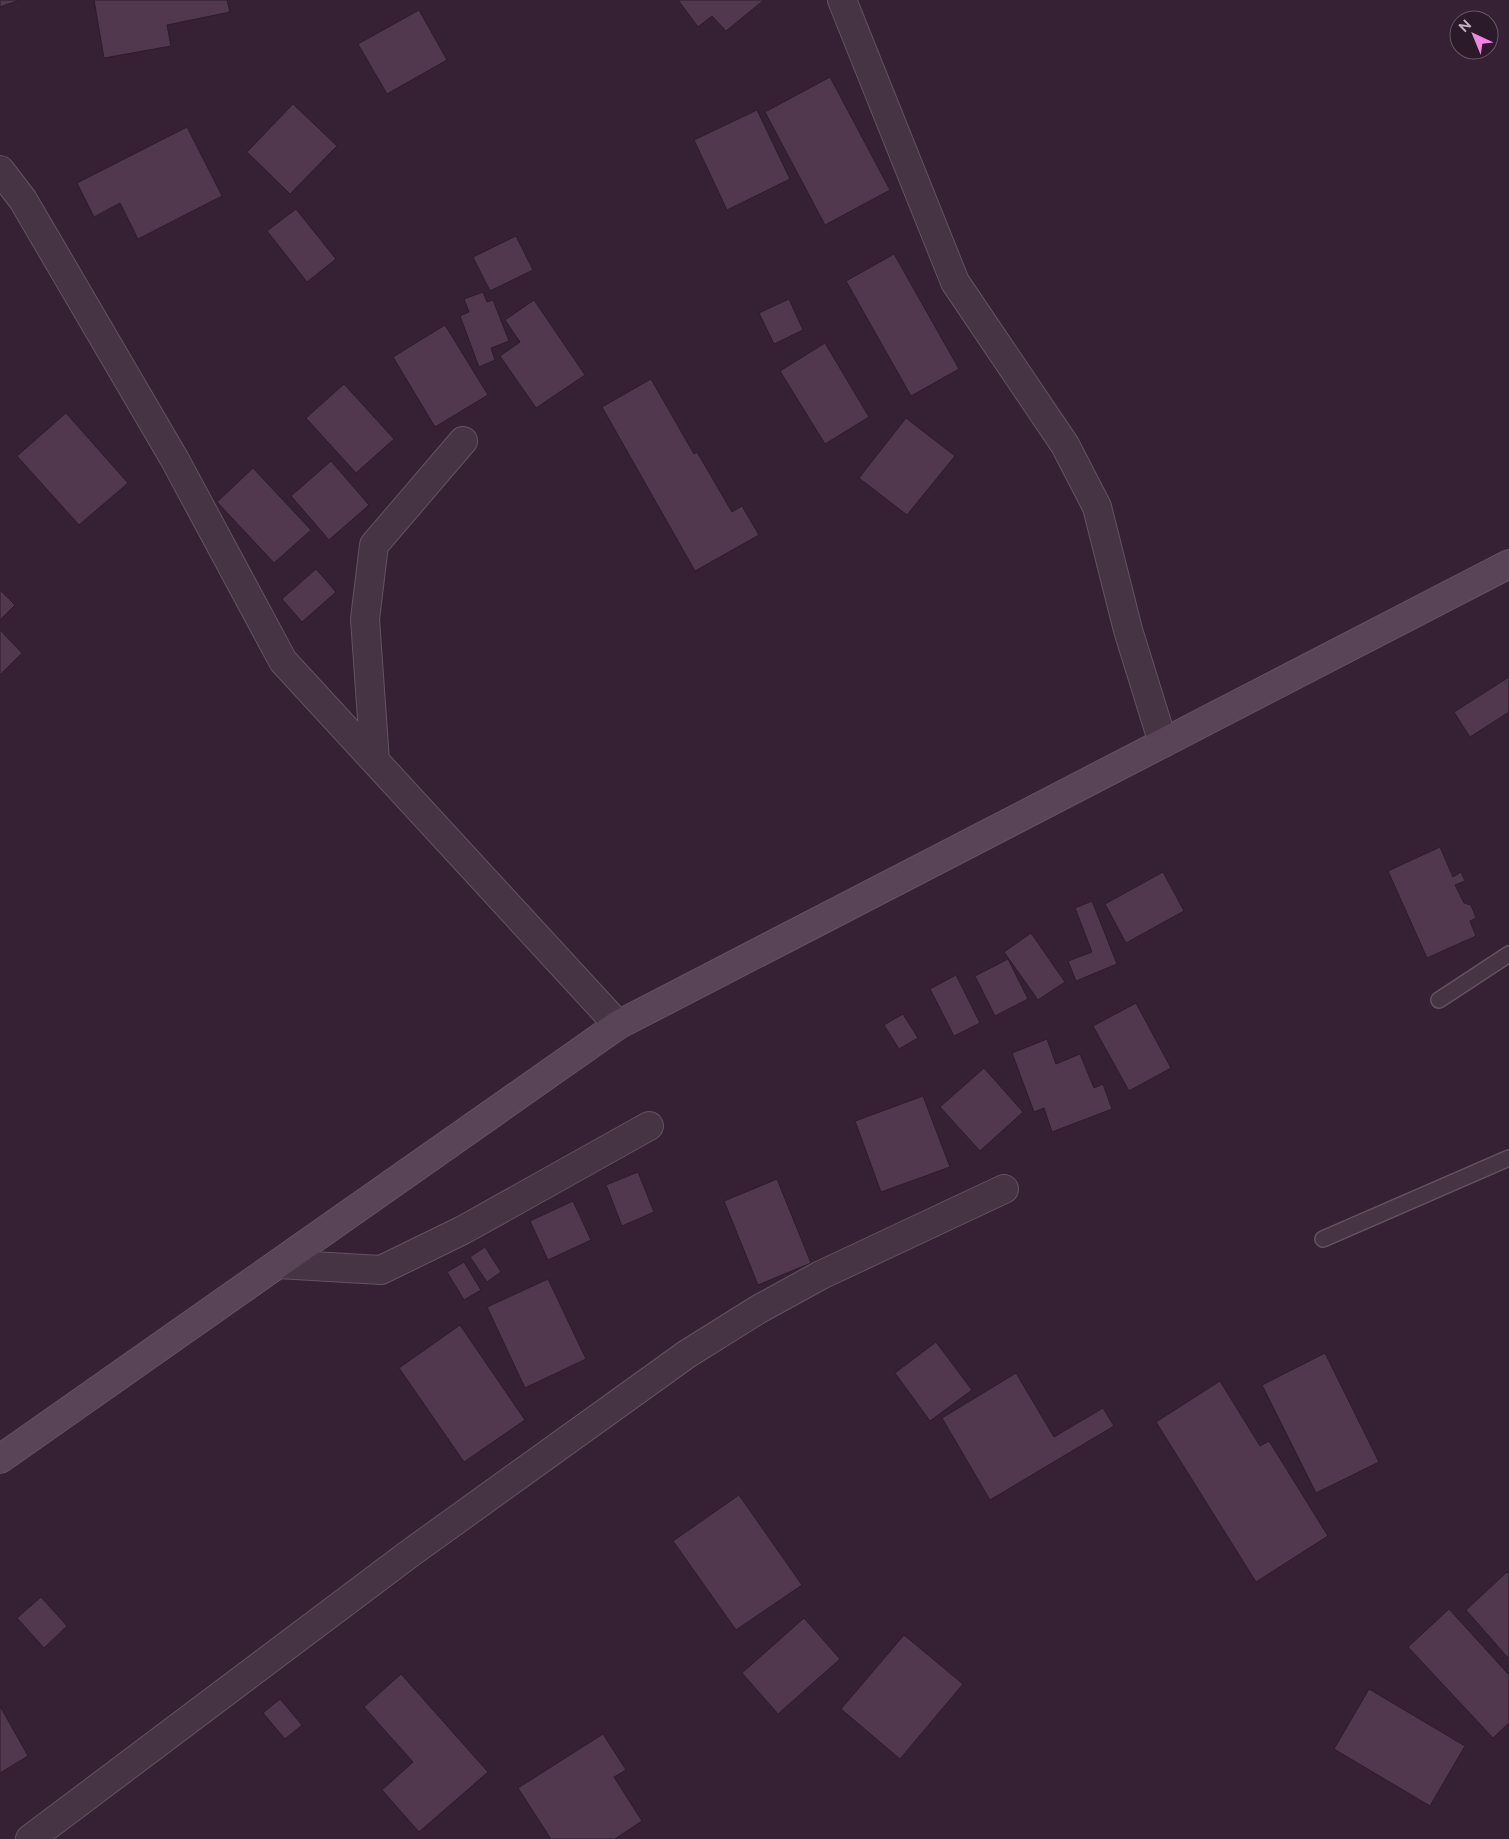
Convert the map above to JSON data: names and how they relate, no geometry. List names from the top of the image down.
{
  "north": "top left"
}
